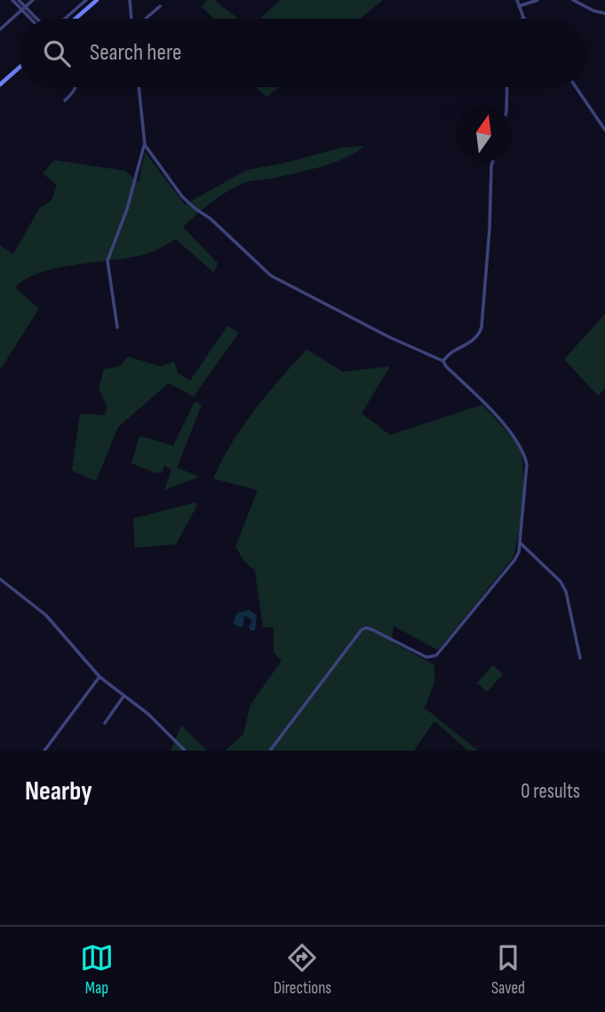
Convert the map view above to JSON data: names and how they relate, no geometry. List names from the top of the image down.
{
  "north": "top",
  "page": {
    "search": "Search here",
    "heading": ["Nearby", "0 results"],
    "nav": ["Map", "Directions", "Saved"]
  }
}
